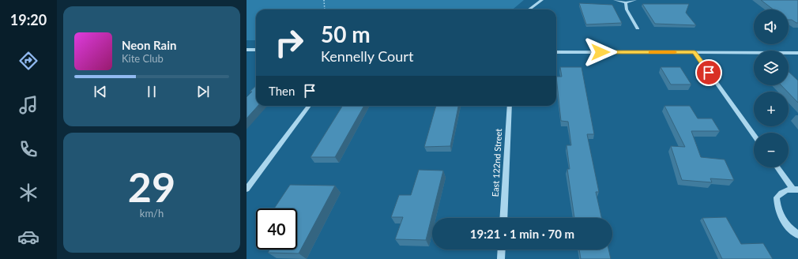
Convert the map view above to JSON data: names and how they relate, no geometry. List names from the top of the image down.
{
  "streets": {
    "street": ["East 122nd Street"]
  },
  "page": {
    "tabs": "19:20",
    "map_buttons": ["+", "−"],
    "turn": ["50 m", "Kennelly Court"],
    "song": ["Neon Rain", "Kite Club"],
    "then": "Then",
    "tile": ["29", "km/h"],
    "limit": "40",
    "trip": "19:21 · 1 min · 70 m"
  }
}
